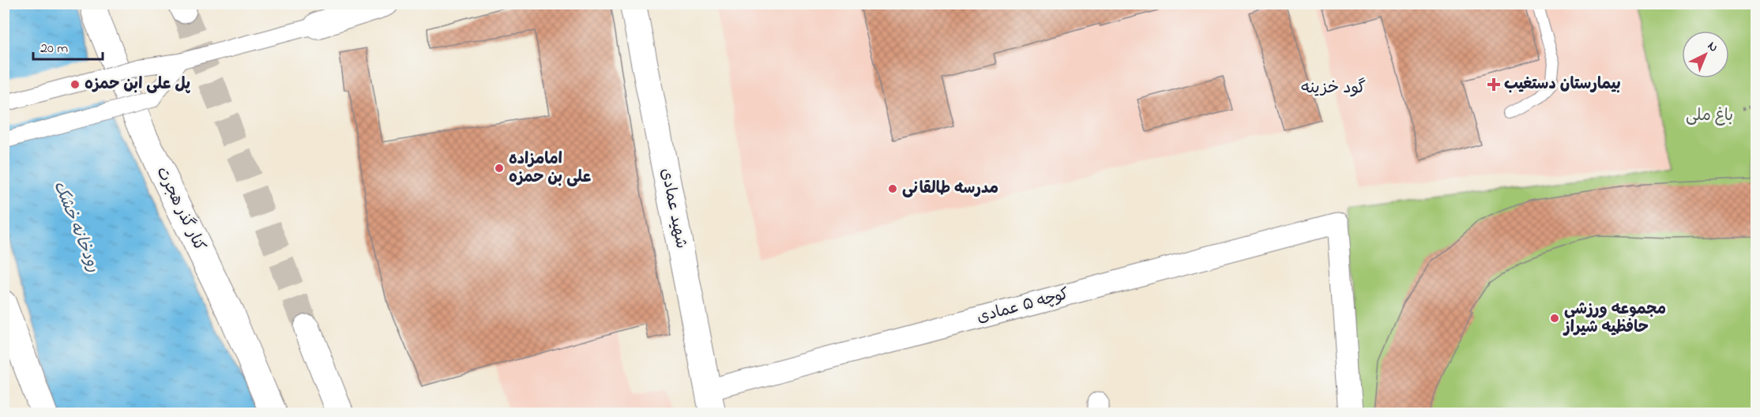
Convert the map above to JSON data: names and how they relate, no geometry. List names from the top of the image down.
{
  "streets": {
    "main road": ["شهید عمادی", "کنار گذر هجرت"],
    "street": ["کوچه ۵ عمادی"]
  },
  "crossings": [
    ["شهید عمادی", "کوچه ۵ عمادی"]
  ],
  "districts": ["گود خزینه"],
  "water": ["رودخانه خشک"],
  "parks": ["باغ ملی"],
  "places": {
    "other": [
      "پل علی ابن حمزه",
      "امامزاده علی بن حمزه",
      "مدرسه طالقانی",
      "مجموعه ورزشی حافظیه شیراز"
    ],
    "health": ["بیمارستان دستغیب"]
  },
  "scale_bar": "20 m",
  "north": "top right"
}
